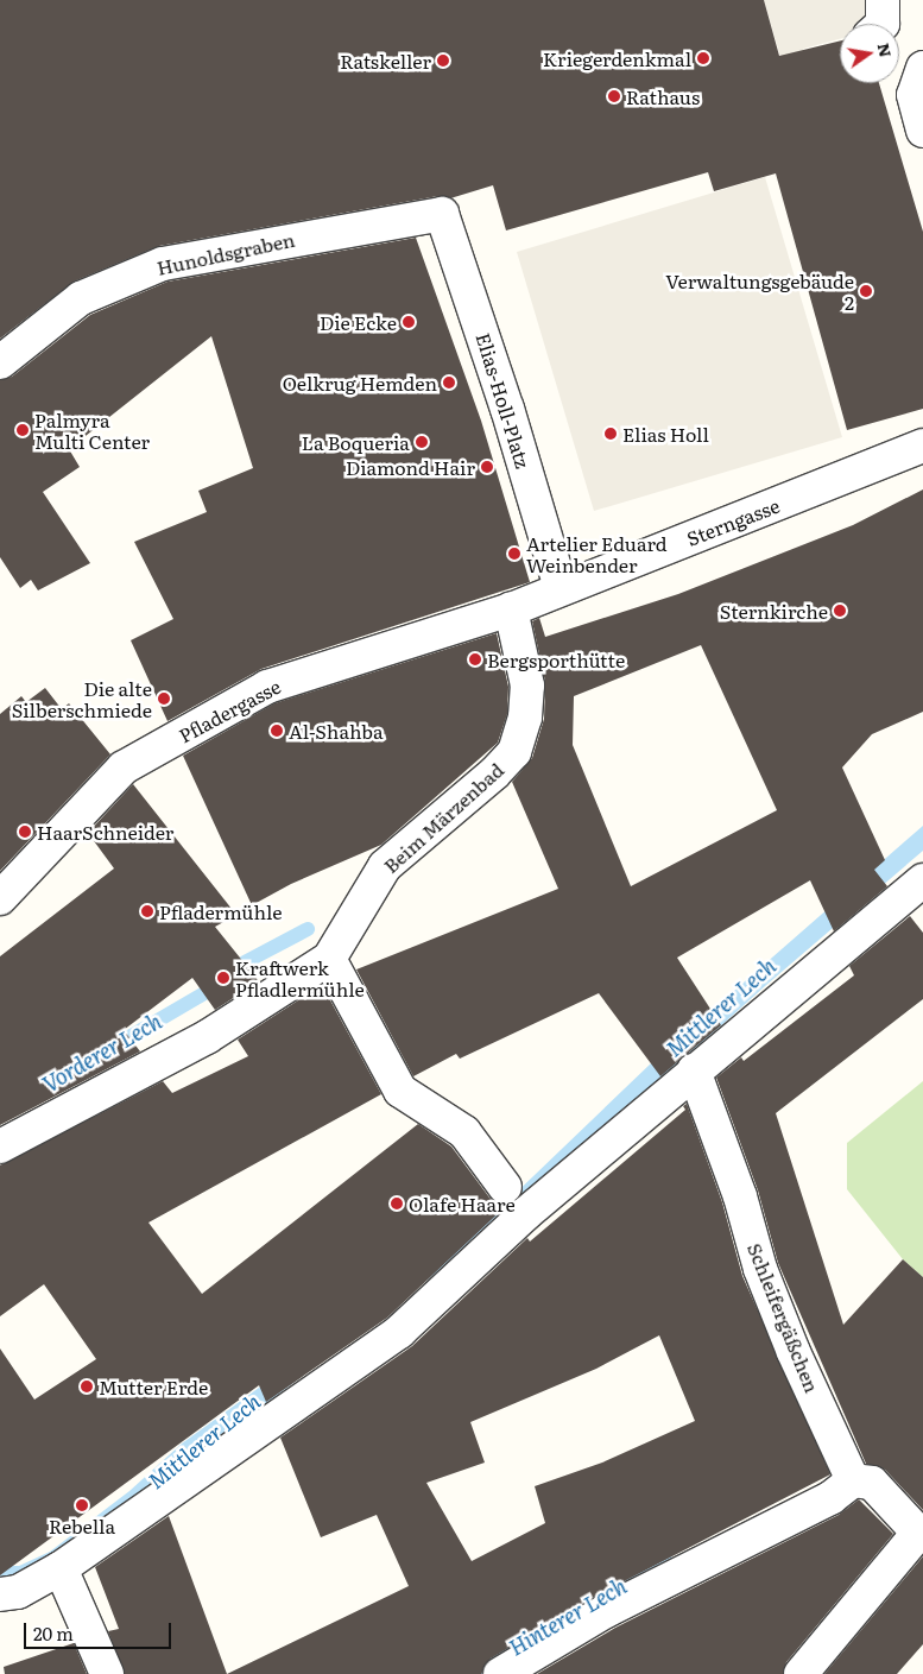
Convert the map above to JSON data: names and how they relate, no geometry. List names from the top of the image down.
{
  "streets": {
    "street": [
      "Hunoldsgraben",
      "Elias-Holl-Platz",
      "Sterngasse",
      "Pfladergasse",
      "Beim Märzenbad",
      "Schleifergäßchen"
    ]
  },
  "crossings": [
    ["Hunoldsgraben", "Elias-Holl-Platz"],
    ["Elias-Holl-Platz", "Sterngasse"],
    ["Sterngasse", "Pfladergasse"],
    ["Sterngasse", "Beim Märzenbad"],
    ["Pfladergasse", "Beim Märzenbad"]
  ],
  "water": ["Mittlerer Lech", "Vorderer Lech", "Hinterer Lech"],
  "places": [
    "Kriegerdenkmal",
    "Ratskeller",
    "Rathaus",
    "Verwaltungsgebäude 2",
    "Die Ecke",
    "Oelkrug Hemden",
    "Palmyra Multi Center",
    "Elias Holl",
    "La Boqueria",
    "Diamond Hair",
    "Artelier Eduard Weinbender",
    "Sternkirche",
    "Bergsporthütte",
    "Die alte Silberschmiede",
    "Al-Shahba",
    "HaarSchneider",
    "Pfladermühle",
    "Kraftwerk Pfladlermühle",
    "Olafe Haare",
    "Mutter Erde",
    "Rebella"
  ],
  "scale_bar": "20 m",
  "north": "right"
}
